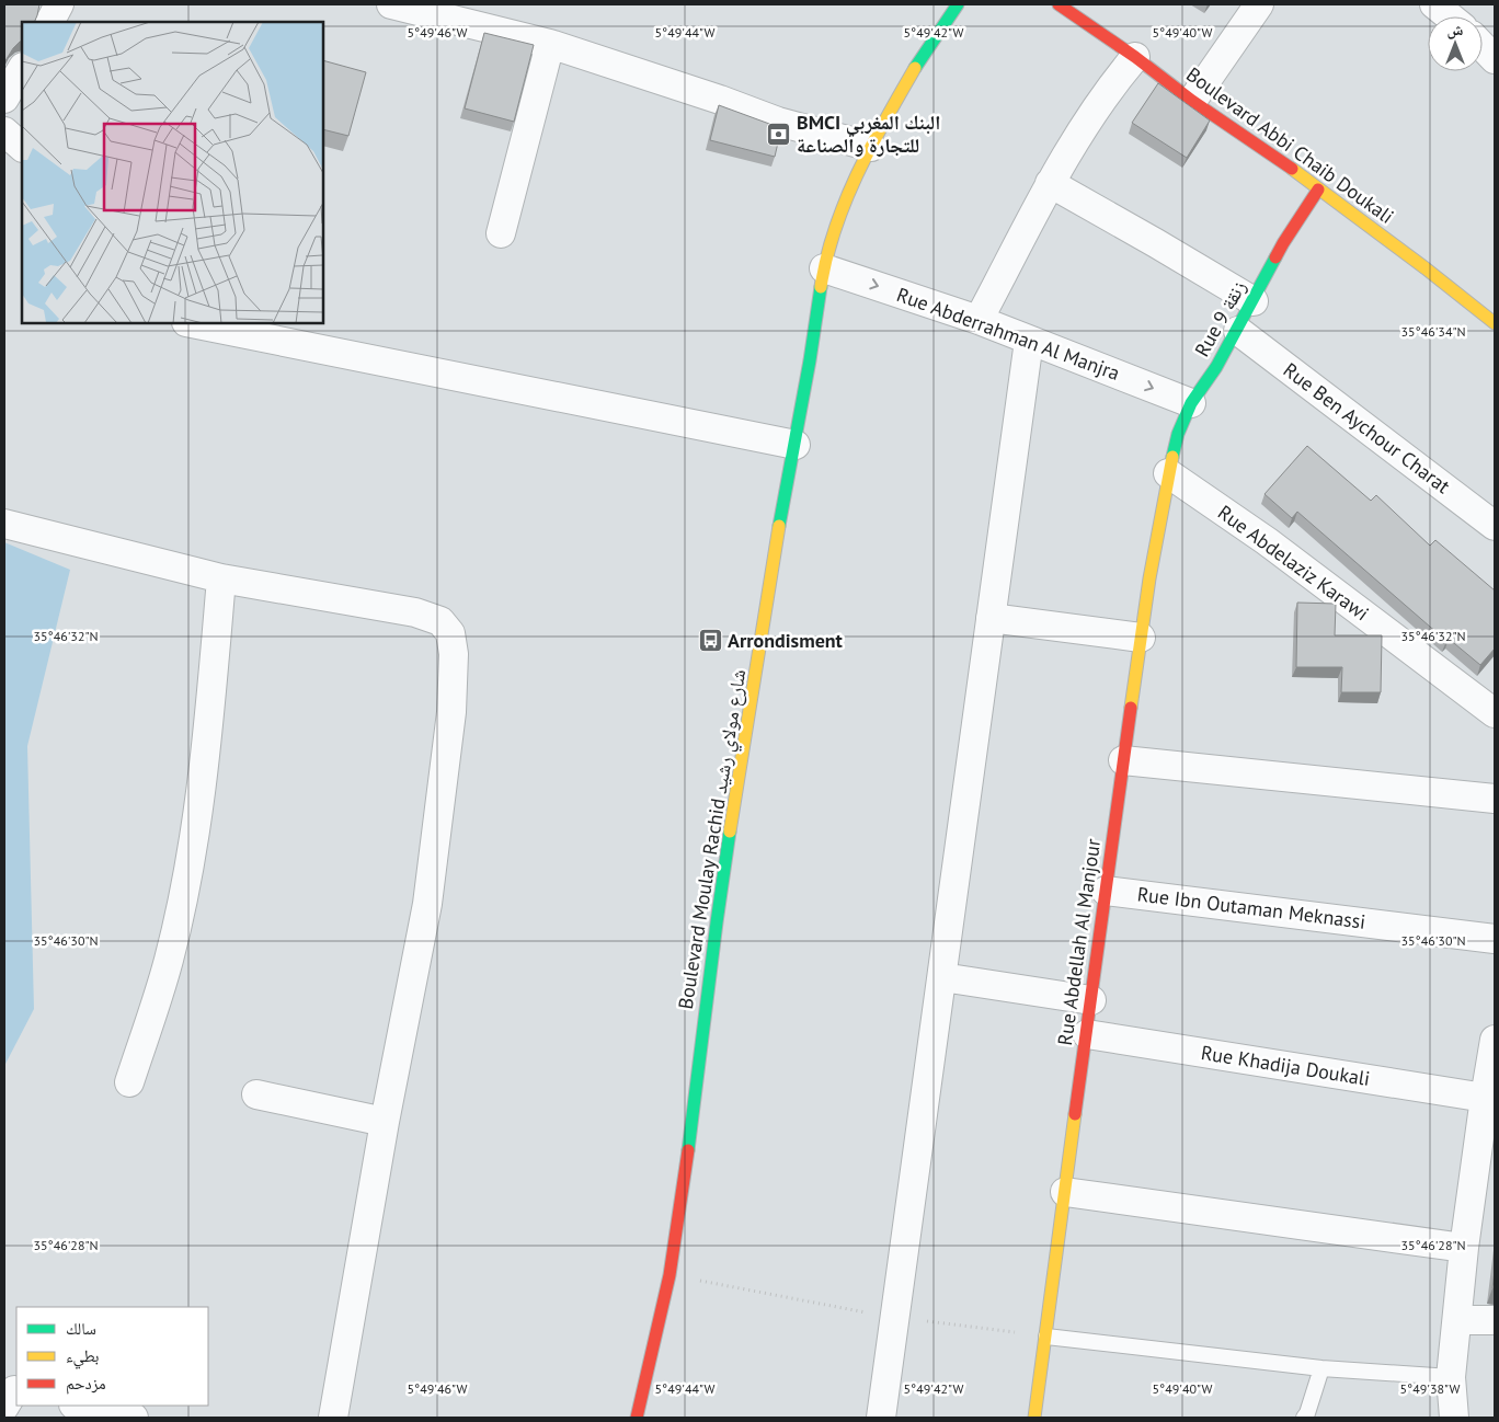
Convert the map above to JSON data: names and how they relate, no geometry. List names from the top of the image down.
{
  "streets": {
    "street": [
      "Boulevard Abbi Chaib Doukali",
      "Rue 9 زنقة",
      "Rue Abderrahman Al Manjra",
      "Rue Ben Aychour Charat",
      "Rue Abdelaziz Karawi",
      "Boulevard Moulay Rachid شارع مولاي رشيد",
      "Rue Ibn Outaman Meknassi",
      "Rue Abdellah Al Manjour",
      "Rue Khadija Doukali"
    ]
  },
  "crossings": [
    ["Boulevard Abbi Chaib Doukali", "Rue 9 زنقة"],
    ["Rue 9 زنقة", "Rue Abderrahman Al Manjra"],
    ["Rue 9 زنقة", "Rue Ben Aychour Charat"],
    ["Rue 9 زنقة", "Rue Abdelaziz Karawi"],
    ["Rue 9 زنقة", "Rue Abdellah Al Manjour"],
    ["Rue Abderrahman Al Manjra", "Boulevard Moulay Rachid شارع مولاي رشيد"],
    ["Rue Abdelaziz Karawi", "Rue Abdellah Al Manjour"],
    ["Rue Ibn Outaman Meknassi", "Rue Abdellah Al Manjour"],
    ["Rue Abdellah Al Manjour", "Rue Khadija Doukali"]
  ],
  "places": {
    "bank": ["BMCI البنك المغربي للتجارة والصناعة"],
    "bus stop": ["Arrondisment"]
  },
  "legend": ["سالك", "بطيء", "مزدحم"],
  "north": "top",
  "coordinates": [
    "5°49'46\"W",
    "5°49'44\"W",
    "5°49'42\"W",
    "5°49'40\"W",
    "35°46'34\"N",
    "35°46'32\"N",
    "35°46'30\"N",
    "35°46'28\"N",
    "5°49'38\"W"
  ]
}
